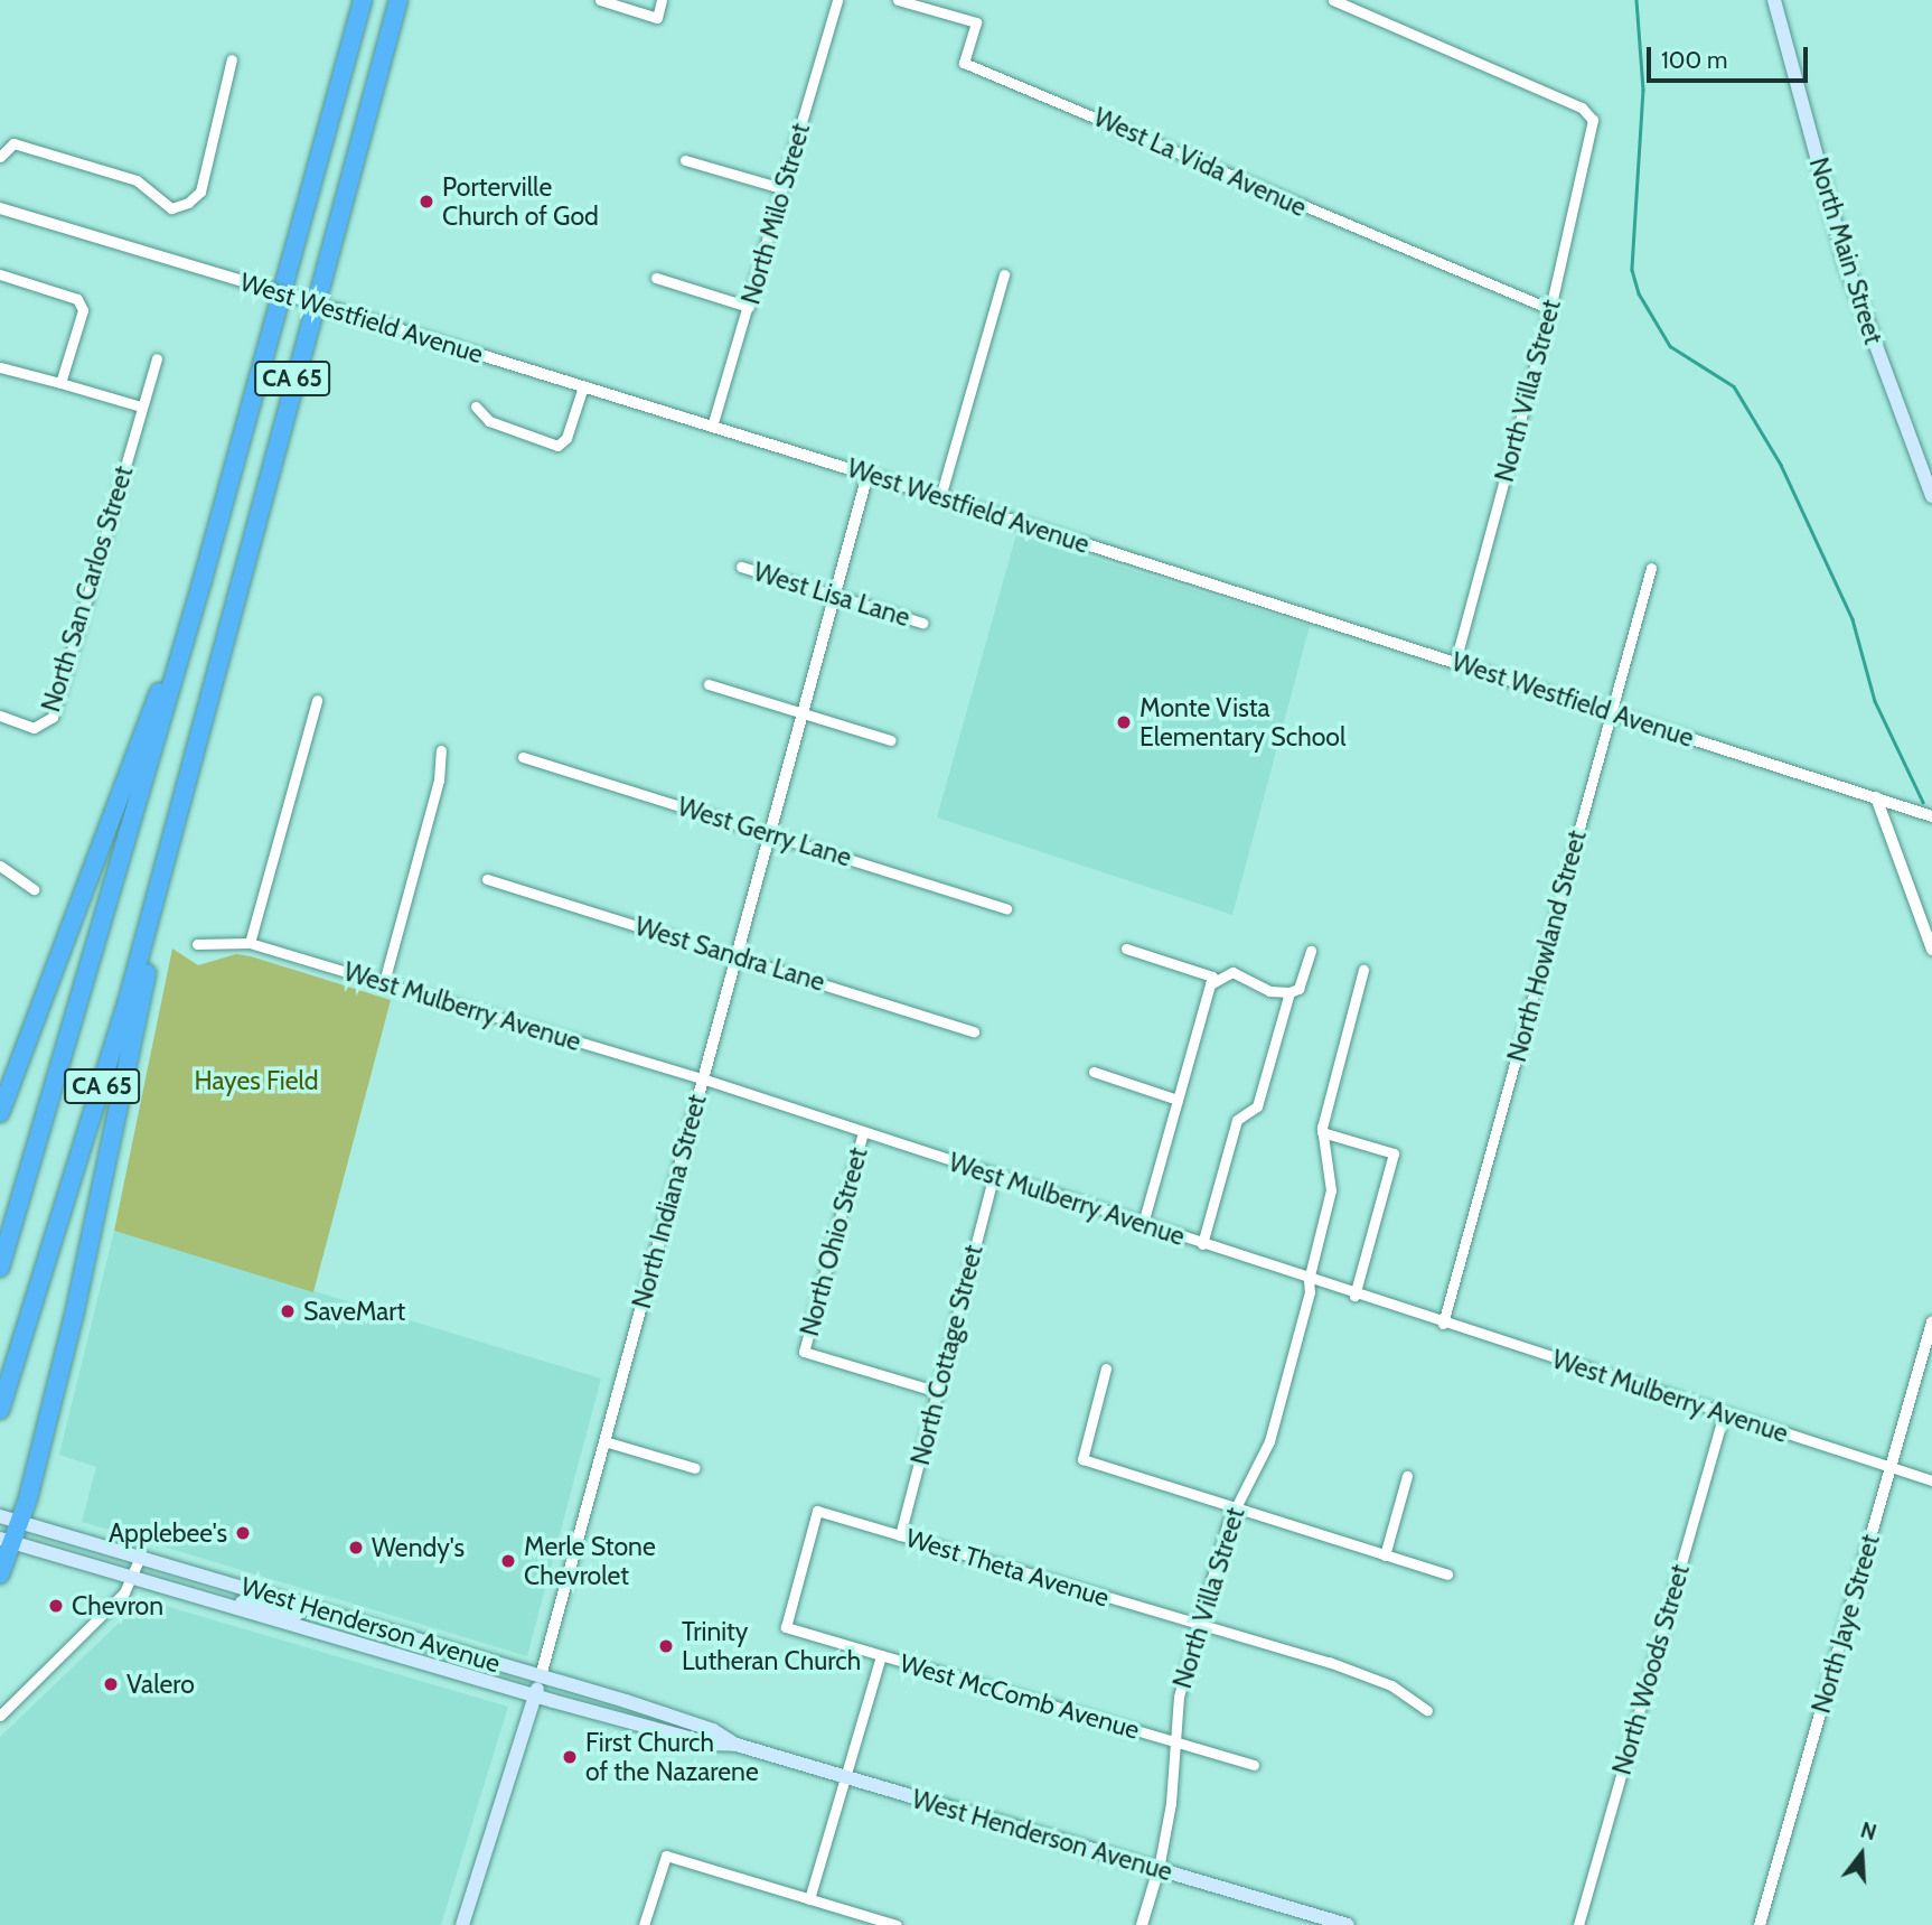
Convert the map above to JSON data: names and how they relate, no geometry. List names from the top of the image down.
{
  "streets": {
    "highway": ["CA 65"],
    "main road": ["North Main Street", "North Indiana Street", "West Henderson Avenue"],
    "street": [
      "West La Vida Avenue",
      "North Milo Street",
      "West Westfield Avenue",
      "North Villa Street",
      "North San Carlos Street",
      "West Lisa Lane",
      "West Gerry Lane",
      "North Howland Street",
      "West Sandra Lane",
      "West Mulberry Avenue",
      "North Ohio Street",
      "North Cottage Street",
      "West Theta Avenue",
      "North Jaye Street",
      "North Woods Street",
      "West McComb Avenue"
    ]
  },
  "crossings": [
    ["West La Vida Avenue", "North Villa Street"],
    ["North Milo Street", "West Westfield Avenue"],
    ["West Westfield Avenue", "North Villa Street"],
    ["West Westfield Avenue", "North Howland Street"],
    ["West Westfield Avenue", "North Indiana Street"],
    ["North Villa Street", "West Mulberry Avenue"],
    ["North Villa Street", "West Theta Avenue"],
    ["North Villa Street", "West Henderson Avenue"],
    ["North Villa Street", "West McComb Avenue"],
    ["West Lisa Lane", "North Indiana Street"],
    ["West Gerry Lane", "North Indiana Street"],
    ["North Howland Street", "West Mulberry Avenue"],
    ["West Sandra Lane", "North Indiana Street"],
    ["West Mulberry Avenue", "North Indiana Street"],
    ["West Mulberry Avenue", "North Ohio Street"],
    ["West Mulberry Avenue", "North Cottage Street"],
    ["West Mulberry Avenue", "North Jaye Street"],
    ["West Mulberry Avenue", "North Woods Street"],
    ["North Indiana Street", "West Henderson Avenue"],
    ["North Ohio Street", "North Cottage Street"],
    ["North Cottage Street", "West Theta Avenue"],
    ["West Theta Avenue", "West McComb Avenue"]
  ],
  "parks": ["Hayes Field"],
  "places": [
    "Porterville Church of God",
    "Monte Vista Elementary School",
    "SaveMart",
    "Applebee's",
    "Wendy's",
    "Merle Stone Chevrolet",
    "Chevron",
    "Trinity Lutheran Church",
    "Valero",
    "First Church of the Nazarene"
  ],
  "scale_bar": "100 m",
  "north": "top"
}
